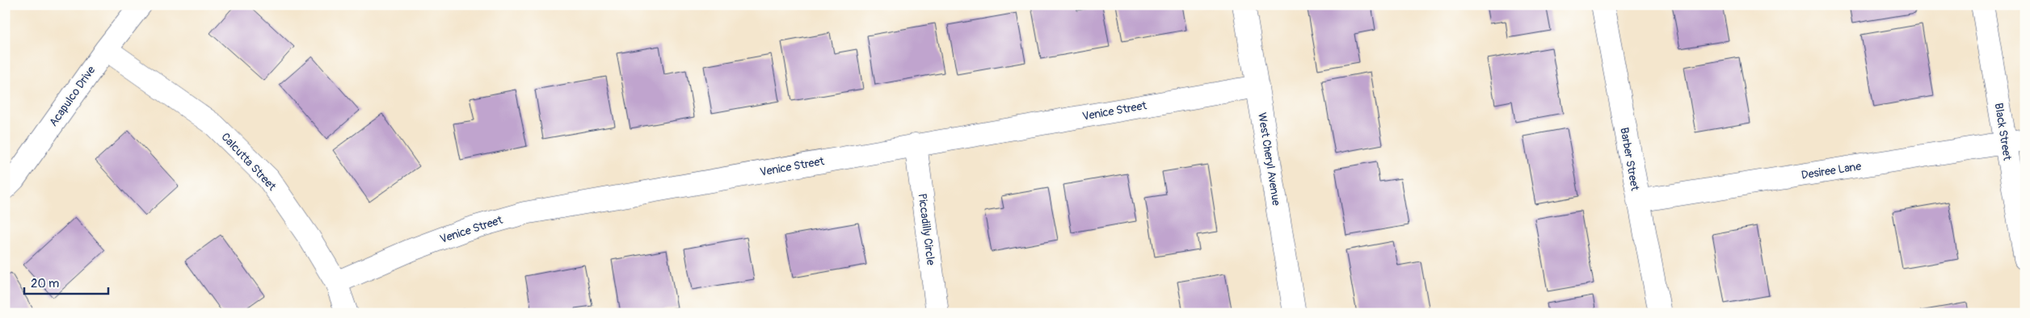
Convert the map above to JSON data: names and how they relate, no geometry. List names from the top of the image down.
{
  "streets": {
    "street": [
      "Acapulco Drive",
      "Venice Street",
      "Black Street",
      "West Cheryl Avenue",
      "Barber Street",
      "Calcutta Street",
      "Desiree Lane",
      "Piccadilly Circle"
    ]
  },
  "crossings": [
    ["Acapulco Drive", "Calcutta Street"],
    ["Venice Street", "West Cheryl Avenue"],
    ["Venice Street", "Calcutta Street"],
    ["Venice Street", "Piccadilly Circle"],
    ["Black Street", "Desiree Lane"],
    ["Barber Street", "Desiree Lane"]
  ],
  "scale_bar": "20 m"
}
